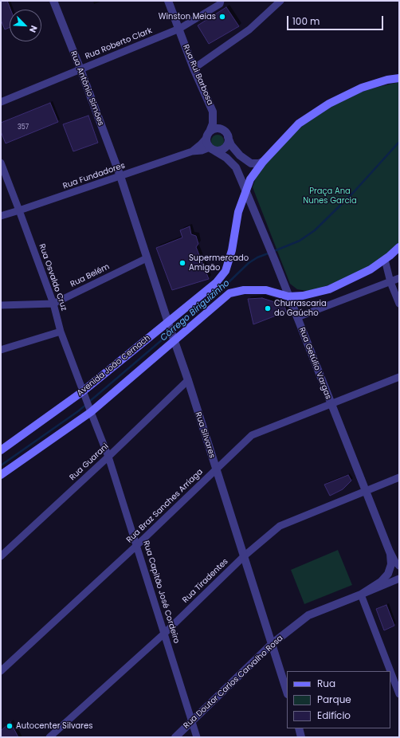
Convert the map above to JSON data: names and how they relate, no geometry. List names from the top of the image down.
{
  "streets": {
    "main road": ["Avenida João Cernach"],
    "street": [
      "Rua Roberto Clark",
      "Rua Rui Barbosa",
      "Rua Antônio Simões",
      "Rua Fundadores",
      "Rua Belém",
      "Rua Osvaldo Cruz",
      "Rua Getúlio Vargas",
      "Rua Silvares",
      "Rua Guarani",
      "Rua Braz Sanches Arriaga",
      "Rua Tiradentes",
      "Rua Capitão José Cordeiro",
      "Rua Doutor Carlos Carvalho Rosa"
    ]
  },
  "crossings": [
    ["Rua Roberto Clark", "Rua Rui Barbosa"],
    ["Rua Roberto Clark", "Rua Antônio Simões"],
    ["Rua Rui Barbosa", "Rua Fundadores"],
    ["Rua Rui Barbosa", "Rua Getúlio Vargas"],
    ["Rua Antônio Simões", "Rua Fundadores"],
    ["Rua Antônio Simões", "Rua Silvares"],
    ["Rua Fundadores", "Rua Osvaldo Cruz"],
    ["Rua Fundadores", "Rua Getúlio Vargas"],
    ["Rua Fundadores", "Rua Silvares"],
    ["Rua Belém", "Rua Osvaldo Cruz"],
    ["Rua Belém", "Rua Silvares"],
    ["Rua Osvaldo Cruz", "Avenida João Cernach"],
    ["Rua Osvaldo Cruz", "Rua Capitão José Cordeiro"],
    ["Rua Getúlio Vargas", "Avenida João Cernach"],
    ["Rua Getúlio Vargas", "Rua Braz Sanches Arriaga"],
    ["Rua Getúlio Vargas", "Rua Tiradentes"],
    ["Rua Getúlio Vargas", "Rua Doutor Carlos Carvalho Rosa"],
    ["Avenida João Cernach", "Rua Silvares"],
    ["Avenida João Cernach", "Rua Capitão José Cordeiro"],
    ["Rua Silvares", "Rua Guarani"],
    ["Rua Silvares", "Rua Braz Sanches Arriaga"],
    ["Rua Silvares", "Rua Tiradentes"],
    ["Rua Silvares", "Rua Doutor Carlos Carvalho Rosa"],
    ["Rua Guarani", "Rua Capitão José Cordeiro"],
    ["Rua Braz Sanches Arriaga", "Rua Capitão José Cordeiro"],
    ["Rua Tiradentes", "Rua Capitão José Cordeiro"],
    ["Rua Capitão José Cordeiro", "Rua Doutor Carlos Carvalho Rosa"]
  ],
  "water": ["Córrego Biriguizinho"],
  "parks": ["Praça Ana Nunes Garcia"],
  "places": [
    "Winston Meias",
    "Supermercado Amigão",
    "Churrascaria do Gaúcho",
    "Autocenter Silvares"
  ],
  "house_numbers": ["357"],
  "legend": ["Rua", "Parque", "Edifício"],
  "scale_bar": "100 m",
  "north": "bottom right"
}
